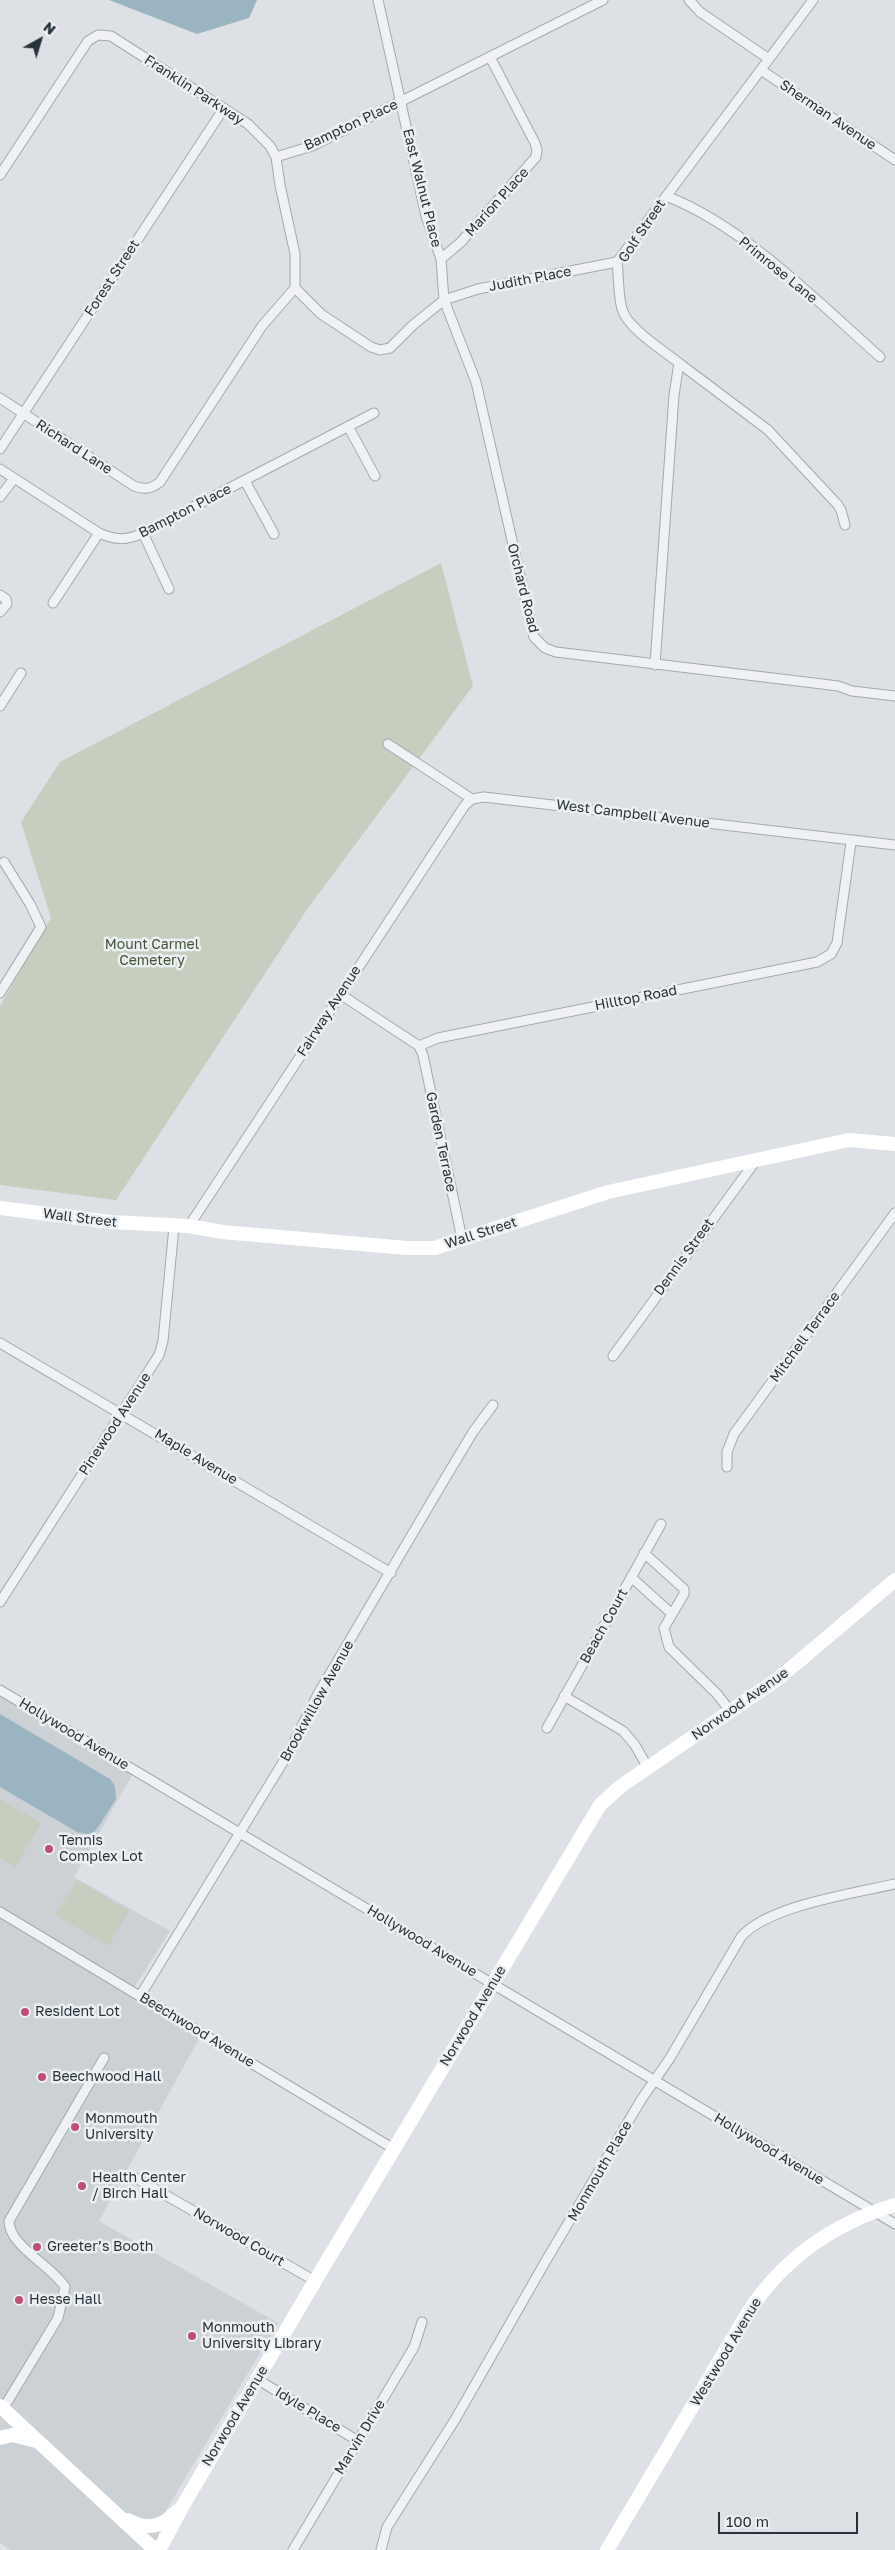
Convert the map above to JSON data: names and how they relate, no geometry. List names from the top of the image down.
{
  "streets": {
    "street": [
      "Franklin Parkway",
      "Sherman Avenue",
      "Bampton Place",
      "East Walnut Place",
      "Marion Place",
      "Golf Street",
      "Primrose Lane",
      "Forest Street",
      "Judith Place",
      "Richard Lane",
      "Orchard Road",
      "West Campbell Avenue",
      "Hilltop Road",
      "Fairway Avenue",
      "Garden Terrace",
      "Wall Street",
      "Dennis Street",
      "Mitchell Terrace",
      "Pinewood Avenue",
      "Maple Avenue",
      "Beach Court",
      "Brookwillow Avenue",
      "Norwood Avenue",
      "Hollywood Avenue",
      "Beechwood Avenue",
      "Monmouth Place",
      "Norwood Court",
      "Westwood Avenue",
      "Idyle Place",
      "Marvin Drive"
    ]
  },
  "crossings": [
    ["Franklin Parkway", "Bampton Place"],
    ["Franklin Parkway", "Forest Street"],
    ["Sherman Avenue", "Golf Street"],
    ["Bampton Place", "East Walnut Place"],
    ["Bampton Place", "Marion Place"],
    ["East Walnut Place", "Marion Place"],
    ["East Walnut Place", "Orchard Road"],
    ["Marion Place", "Orchard Road"],
    ["Golf Street", "Primrose Lane"],
    ["Golf Street", "Judith Place"],
    ["Forest Street", "Richard Lane"],
    ["Judith Place", "Orchard Road"],
    ["West Campbell Avenue", "Hilltop Road"],
    ["West Campbell Avenue", "Fairway Avenue"],
    ["Hilltop Road", "Garden Terrace"],
    ["Fairway Avenue", "Wall Street"],
    ["Garden Terrace", "Wall Street"],
    ["Wall Street", "Dennis Street"],
    ["Wall Street", "Pinewood Avenue"],
    ["Pinewood Avenue", "Maple Avenue"],
    ["Maple Avenue", "Brookwillow Avenue"],
    ["Brookwillow Avenue", "Hollywood Avenue"],
    ["Brookwillow Avenue", "Beechwood Avenue"],
    ["Norwood Avenue", "Hollywood Avenue"],
    ["Norwood Avenue", "Beechwood Avenue"],
    ["Norwood Avenue", "Norwood Court"],
    ["Norwood Avenue", "Idyle Place"],
    ["Hollywood Avenue", "Monmouth Place"],
    ["Hollywood Avenue", "Westwood Avenue"],
    ["Idyle Place", "Marvin Drive"]
  ],
  "parks": ["Mount Carmel Cemetery"],
  "places": [
    "Tennis Complex Lot",
    "Resident Lot",
    "Beechwood Hall",
    "Monmouth University",
    "Health Center / Birch Hall",
    "Greeter’s Booth",
    "Hesse Hall",
    "Monmouth University Library"
  ],
  "scale_bar": "100 m",
  "north": "top right"
}
